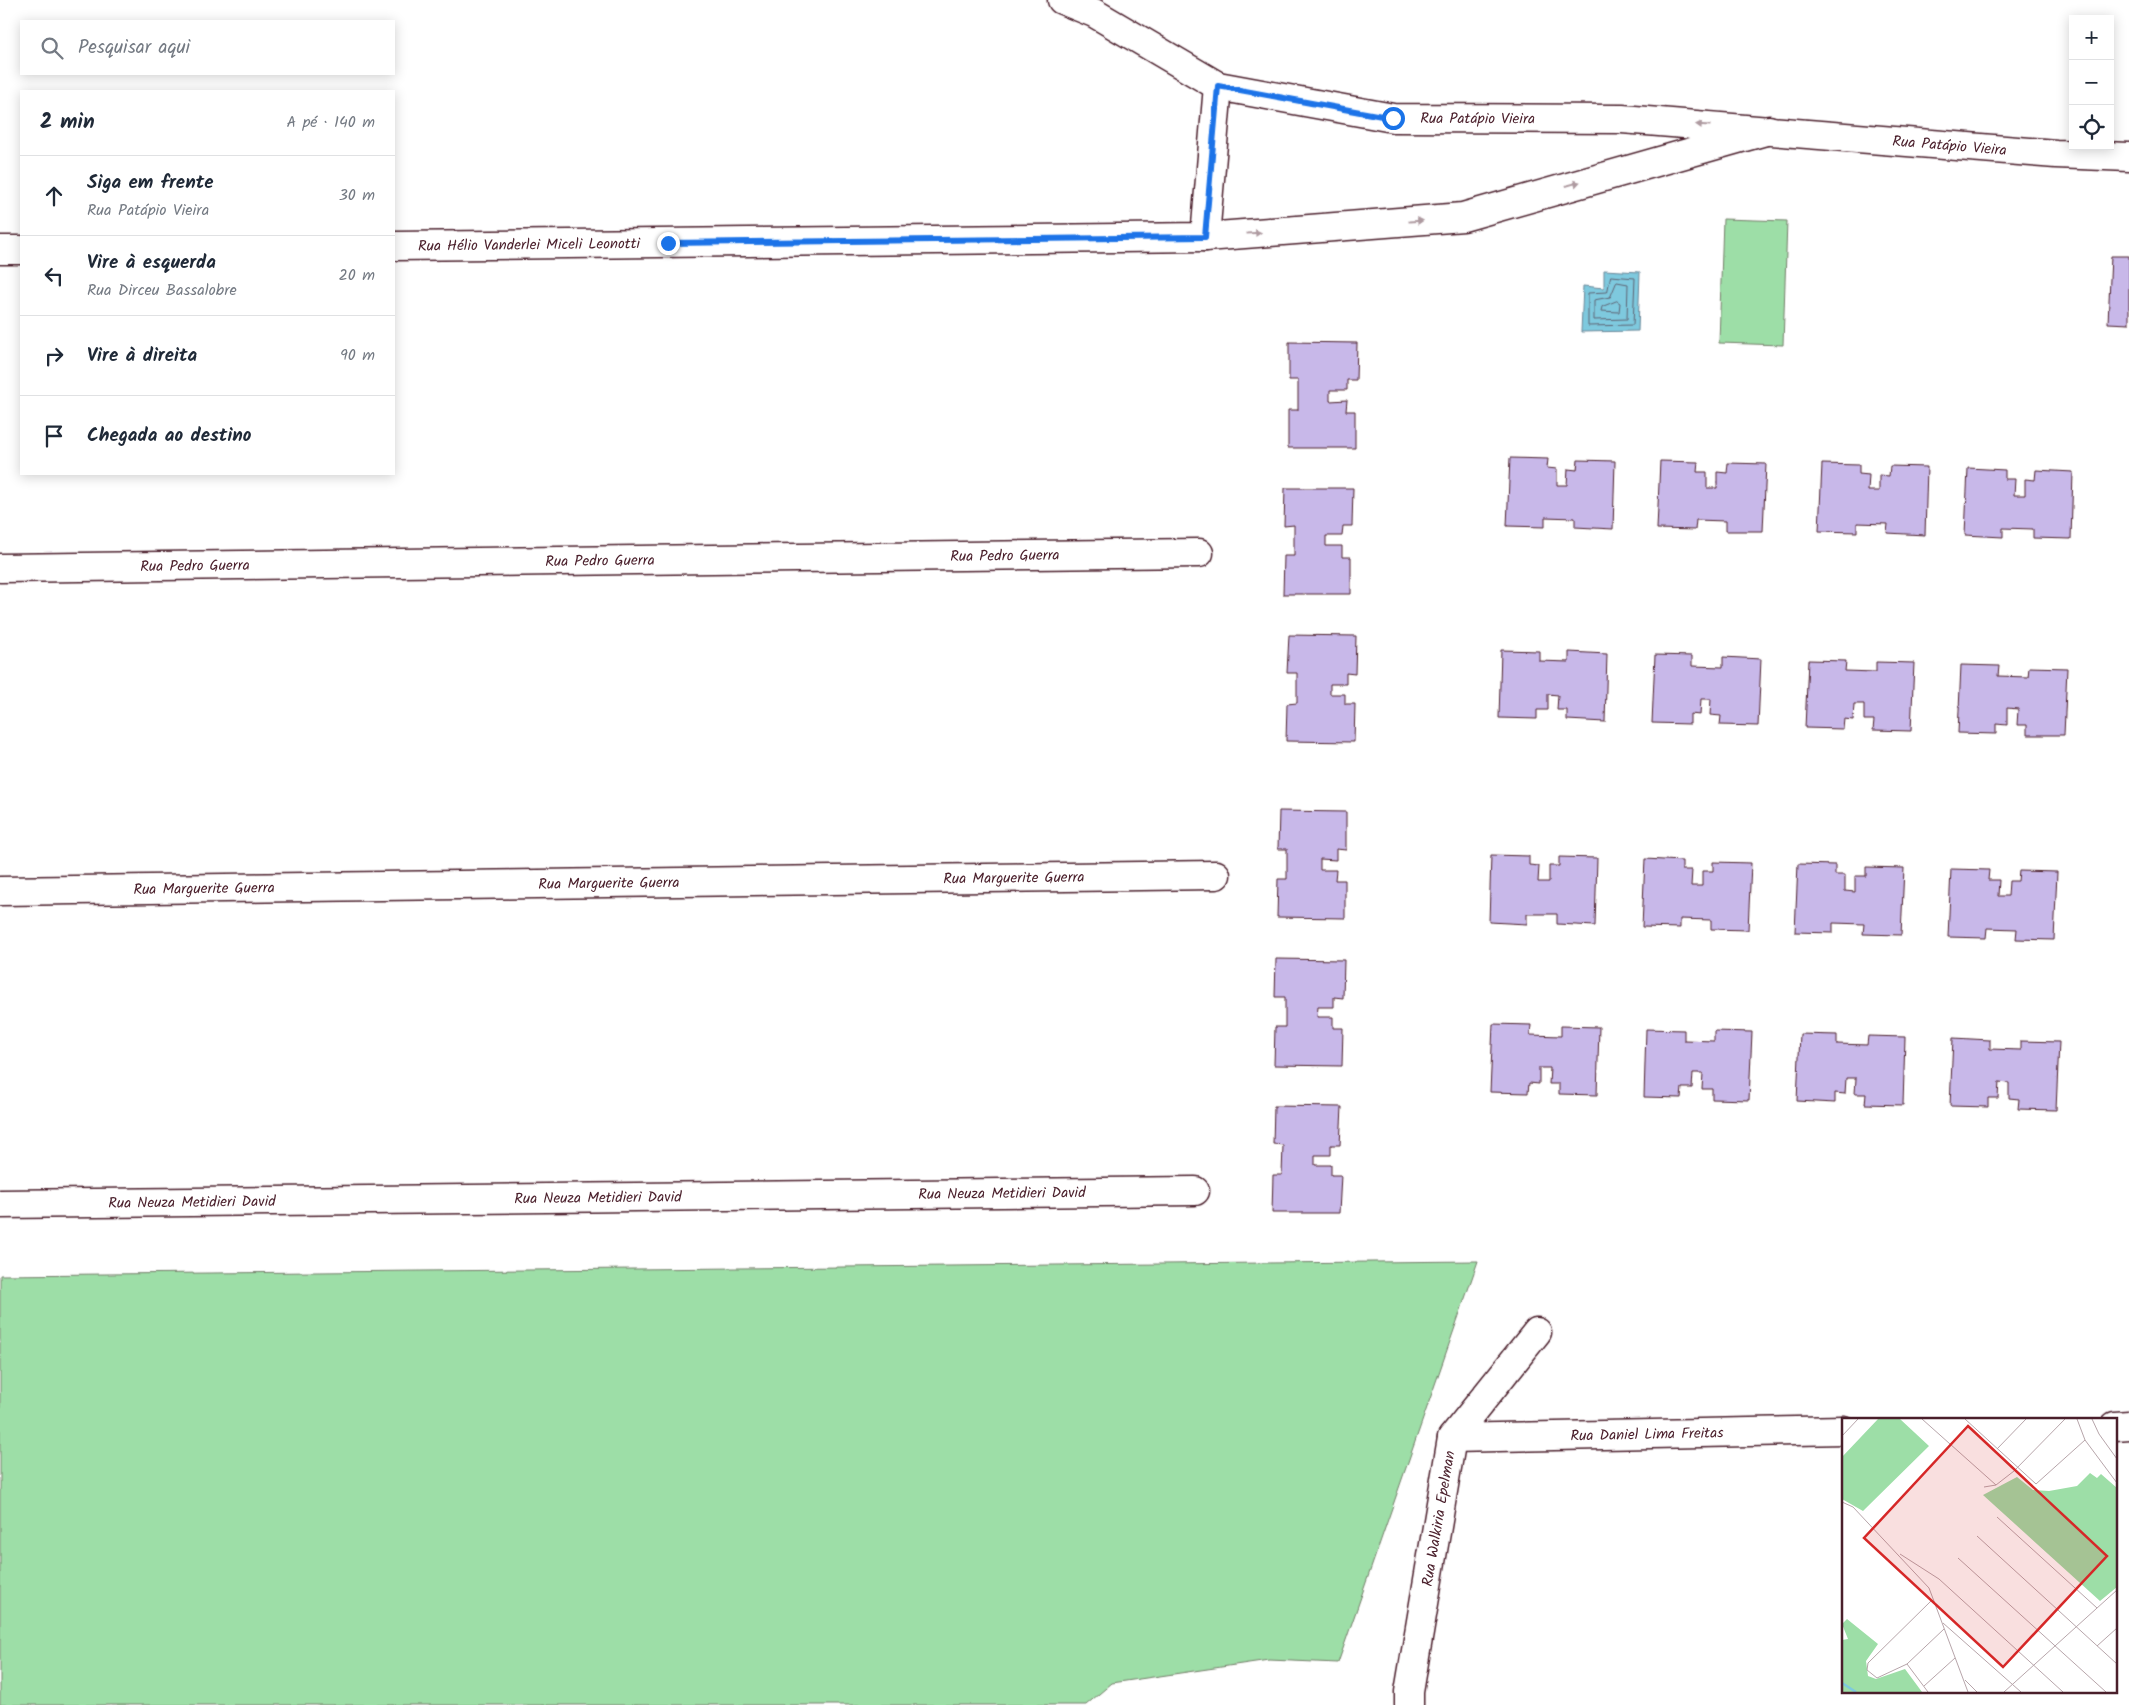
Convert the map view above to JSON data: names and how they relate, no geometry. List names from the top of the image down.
{
  "streets": {
    "street": [
      "Rua Patápio Vieira",
      "Rua Hélio Vanderlei Miceli Leonotti",
      "Rua Pedro Guerra",
      "Rua Marguerite Guerra",
      "Rua Neuza Metidieri David",
      "Rua Daniel Lima Freitas",
      "Rua Walkiria Epelman"
    ]
  },
  "crossings": [
    ["Rua Patápio Vieira", "Rua Hélio Vanderlei Miceli Leonotti"],
    ["Rua Daniel Lima Freitas", "Rua Walkiria Epelman"]
  ],
  "page": {
    "map_buttons": ["+", "−"],
    "search": "Pesquisar aqui",
    "heading": ["2 min", "A pé · 140 m"],
    "list": [
      ["Siga em frente", "Rua Patápio Vieira", "30 m"],
      ["Vire à esquerda", "Rua Dirceu Bassalobre", "20 m"],
      ["Vire à direita", "90 m"],
      "Chegada ao destino"
    ]
  }
}
